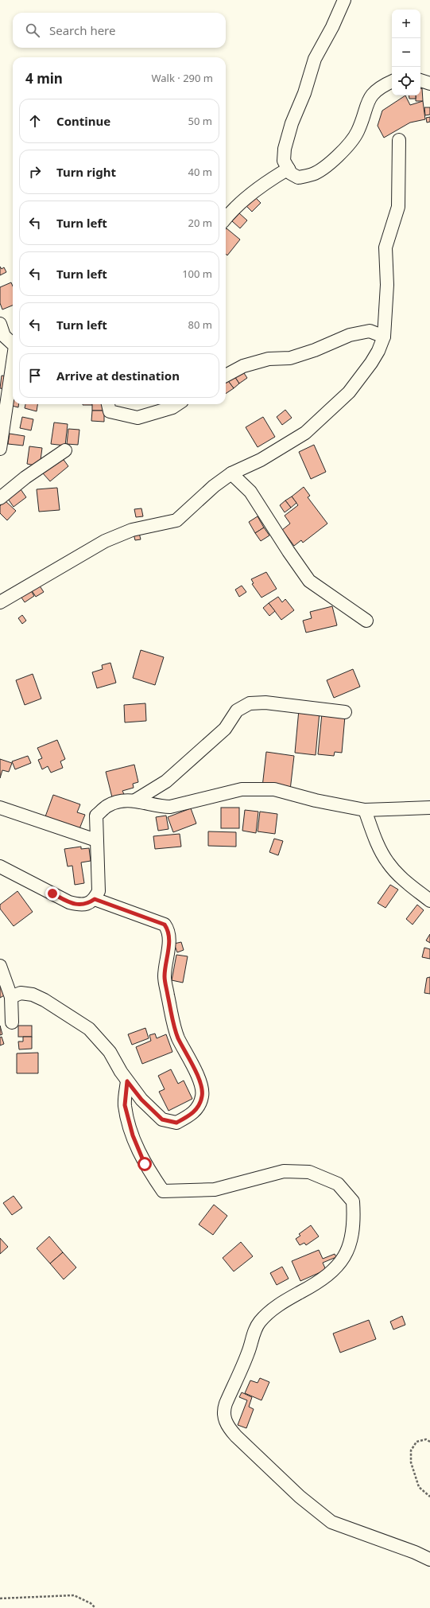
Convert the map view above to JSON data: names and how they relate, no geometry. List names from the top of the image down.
{
  "page": {
    "map_buttons": ["+", "−"],
    "search": "Search here",
    "heading": ["4 min", "Walk · 290 m"],
    "list": [
      ["Continue", "50 m"],
      ["Turn right", "40 m"],
      ["Turn left", "20 m"],
      ["Turn left", "100 m"],
      ["Turn left", "80 m"],
      "Arrive at destination"
    ]
  }
}
